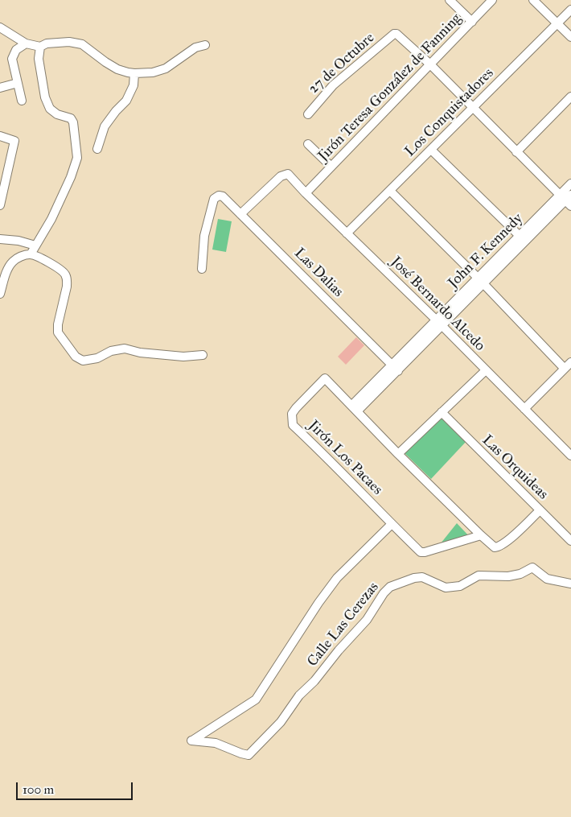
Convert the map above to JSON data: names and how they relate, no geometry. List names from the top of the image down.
{
  "streets": {
    "street": [
      "27 de Octubre",
      "Jirón Teresa González de Fanning",
      "Los Conquistadores",
      "John F. Kennedy",
      "Las Dalias",
      "José Bernardo Alcedo",
      "Jirón Los Pacaes",
      "Las Orquideas",
      "Calle Las Cerezas"
    ]
  },
  "crossings": [
    ["27 de Octubre", "Jirón Teresa González de Fanning"],
    ["Jirón Teresa González de Fanning", "José Bernardo Alcedo"],
    ["Los Conquistadores", "José Bernardo Alcedo"],
    ["John F. Kennedy", "Las Dalias"],
    ["John F. Kennedy", "José Bernardo Alcedo"],
    ["John F. Kennedy", "Jirón Los Pacaes"],
    ["Las Dalias", "José Bernardo Alcedo"],
    ["Jirón Los Pacaes", "Calle Las Cerezas"]
  ],
  "scale_bar": "100 m"
}
